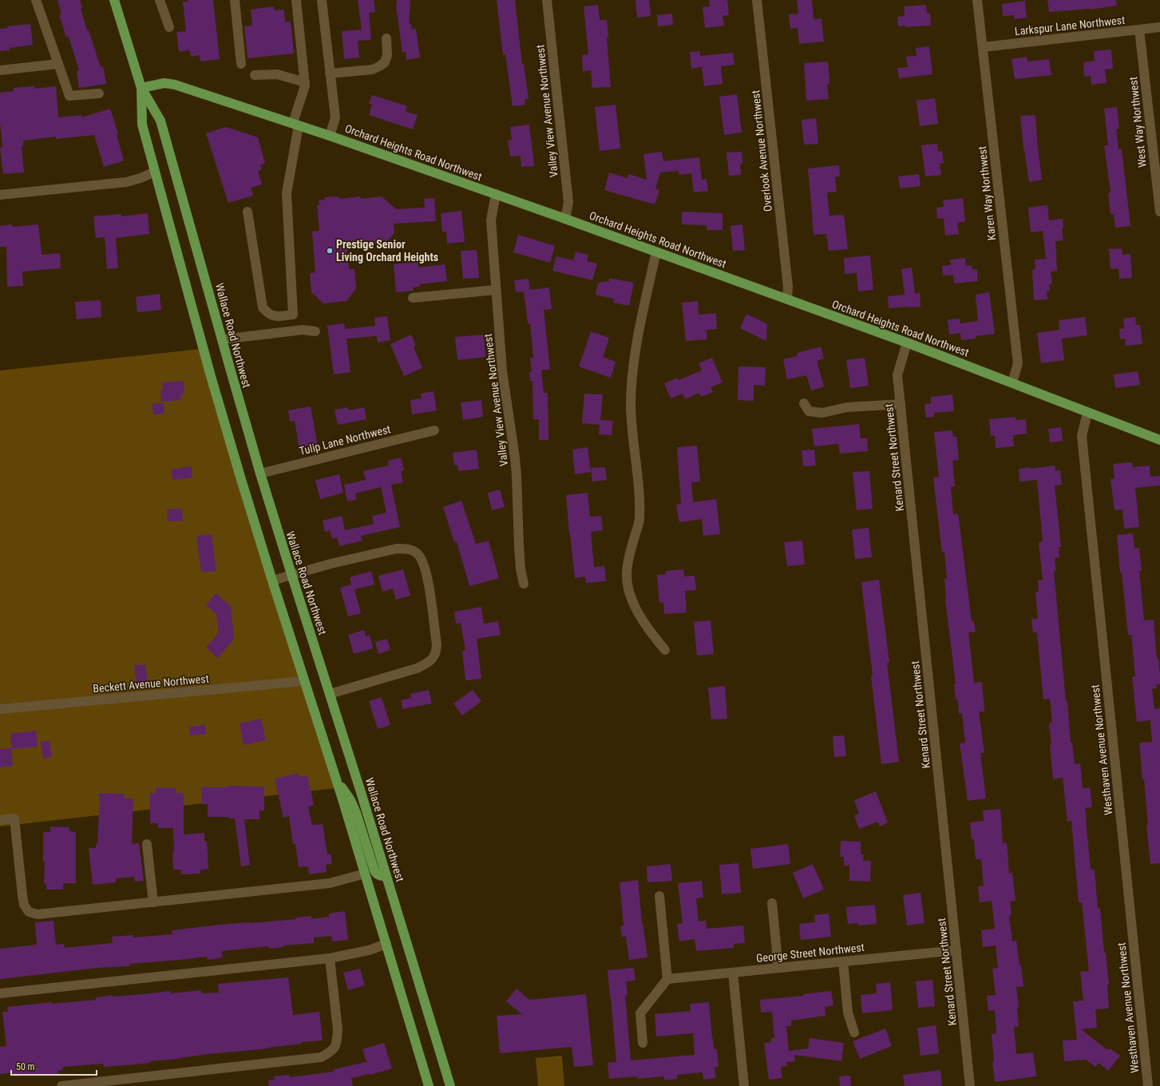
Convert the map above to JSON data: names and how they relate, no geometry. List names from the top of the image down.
{
  "streets": {
    "main road": ["Orchard Heights Road Northwest", "Wallace Road Northwest"],
    "street": [
      "Larkspur Lane Northwest",
      "Valley View Avenue Northwest",
      "West Way Northwest",
      "Overlook Avenue Northwest",
      "Karen Way Northwest",
      "Tulip Lane Northwest",
      "Kenard Street Northwest",
      "Beckett Avenue Northwest",
      "Westhaven Avenue Northwest",
      "George Street Northwest"
    ]
  },
  "crossings": [
    ["Larkspur Lane Northwest", "West Way Northwest"],
    ["Larkspur Lane Northwest", "Karen Way Northwest"],
    ["Valley View Avenue Northwest", "Orchard Heights Road Northwest"],
    ["Overlook Avenue Northwest", "Orchard Heights Road Northwest"],
    ["Orchard Heights Road Northwest", "Karen Way Northwest"],
    ["Orchard Heights Road Northwest", "Wallace Road Northwest"],
    ["Orchard Heights Road Northwest", "Kenard Street Northwest"],
    ["Orchard Heights Road Northwest", "Westhaven Avenue Northwest"],
    ["Wallace Road Northwest", "Tulip Lane Northwest"],
    ["Wallace Road Northwest", "Beckett Avenue Northwest"],
    ["Kenard Street Northwest", "George Street Northwest"]
  ],
  "places": ["Prestige Senior Living Orchard Heights"],
  "scale_bar": "50 m"
}
